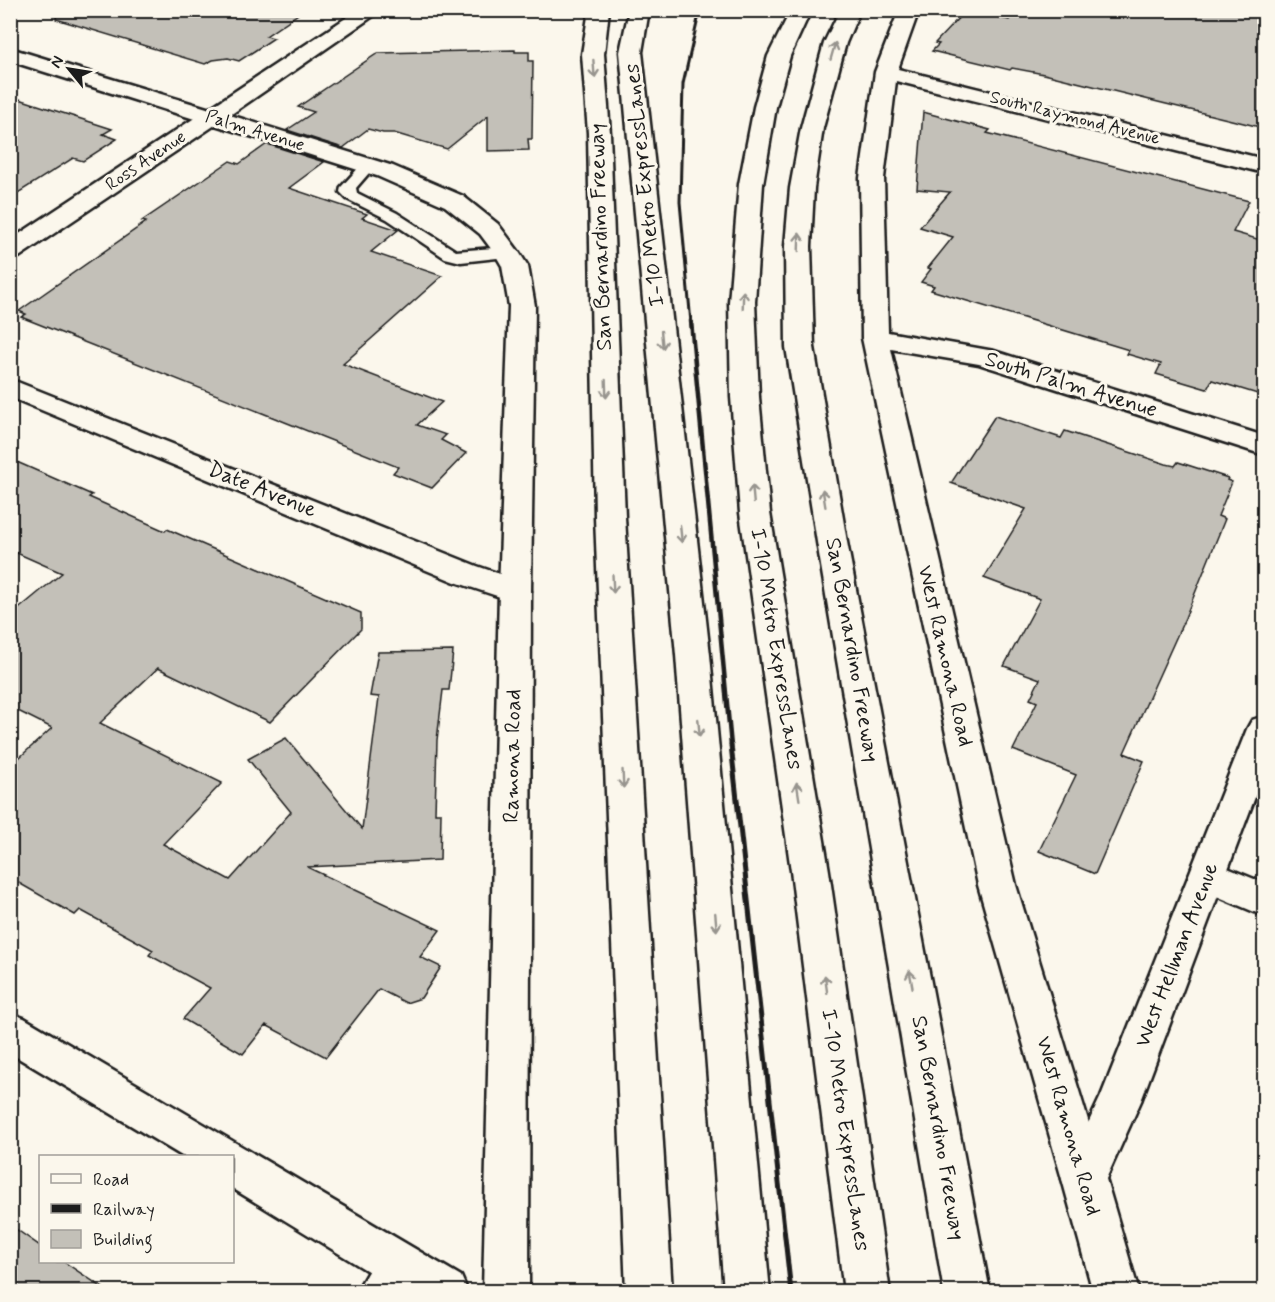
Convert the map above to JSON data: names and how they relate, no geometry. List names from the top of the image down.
{
  "streets": {
    "main road": [
      "South Raymond Avenue",
      "Palm Avenue",
      "Ross Avenue",
      "I-10 Metro ExpressLanes",
      "San Bernardino Freeway",
      "South Palm Avenue",
      "Date Avenue",
      "West Ramona Road",
      "Ramona Road",
      "West Hellman Avenue"
    ]
  },
  "crossings": [
    ["South Raymond Avenue", "West Ramona Road"],
    ["Palm Avenue", "Ross Avenue"],
    ["Palm Avenue", "Ramona Road"],
    ["South Palm Avenue", "West Ramona Road"],
    ["Date Avenue", "Ramona Road"],
    ["West Ramona Road", "West Hellman Avenue"]
  ],
  "legend": ["Road", "Railway", "Building"],
  "north": "top left"
}
